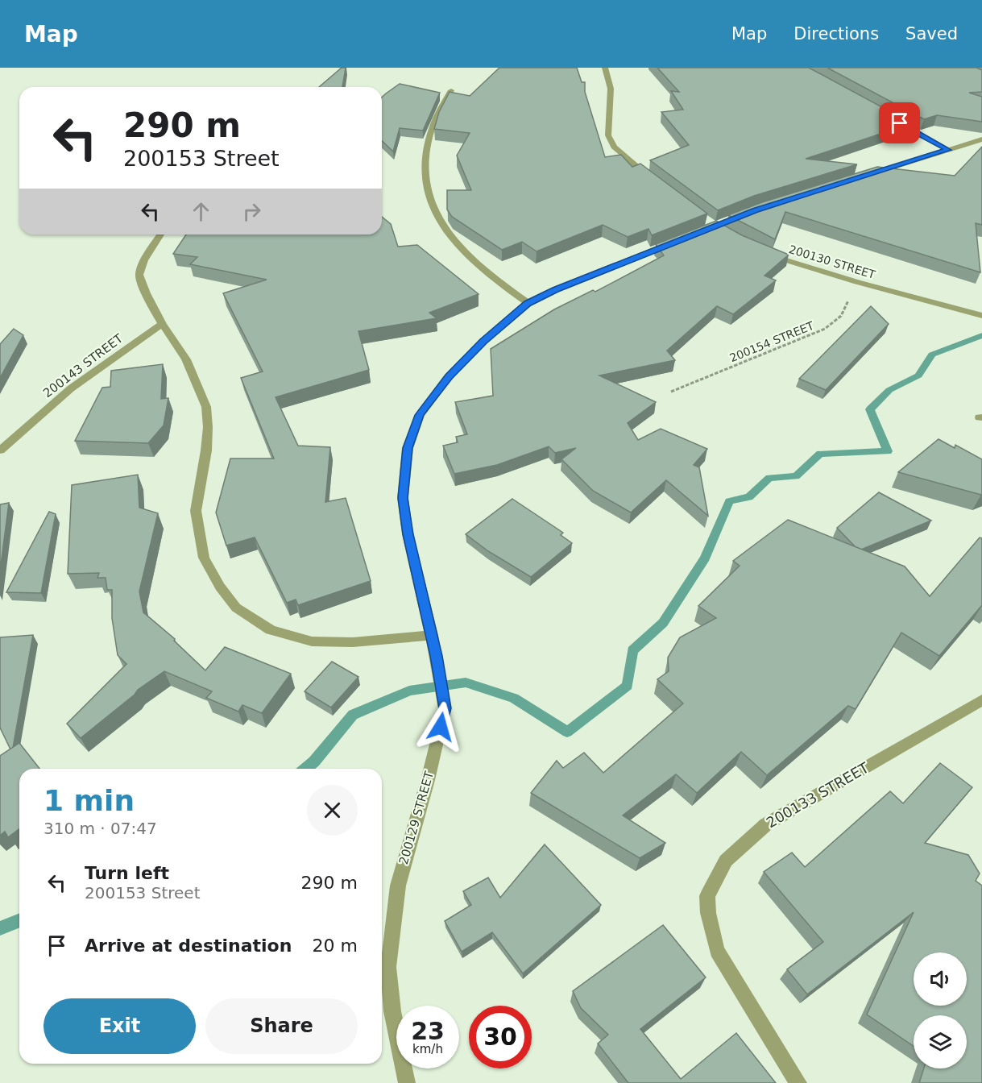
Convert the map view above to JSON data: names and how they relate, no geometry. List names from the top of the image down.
{
  "streets": {
    "street": [
      "200130 STREET",
      "200143 STREET",
      "200133 STREET",
      "200129 STREET"
    ],
    "path": ["200154 STREET"]
  },
  "crossings": [
    ["200130 STREET", "200154 STREET"]
  ],
  "page": {
    "header": "Map",
    "nav": ["Map", "Directions", "Saved"],
    "turn": ["290 m", "200153 Street"],
    "heading": ["1 min", "310 m · 07:47"],
    "list": [
      {
        "name": "Turn left",
        "note": "200153 Street",
        "value": "290 m"
      },
      {
        "name": "Arrive at destination",
        "value": "20 m"
      }
    ],
    "buttons": ["Exit", "Share"],
    "speed": "23 km/h",
    "limit": "30"
  }
}
